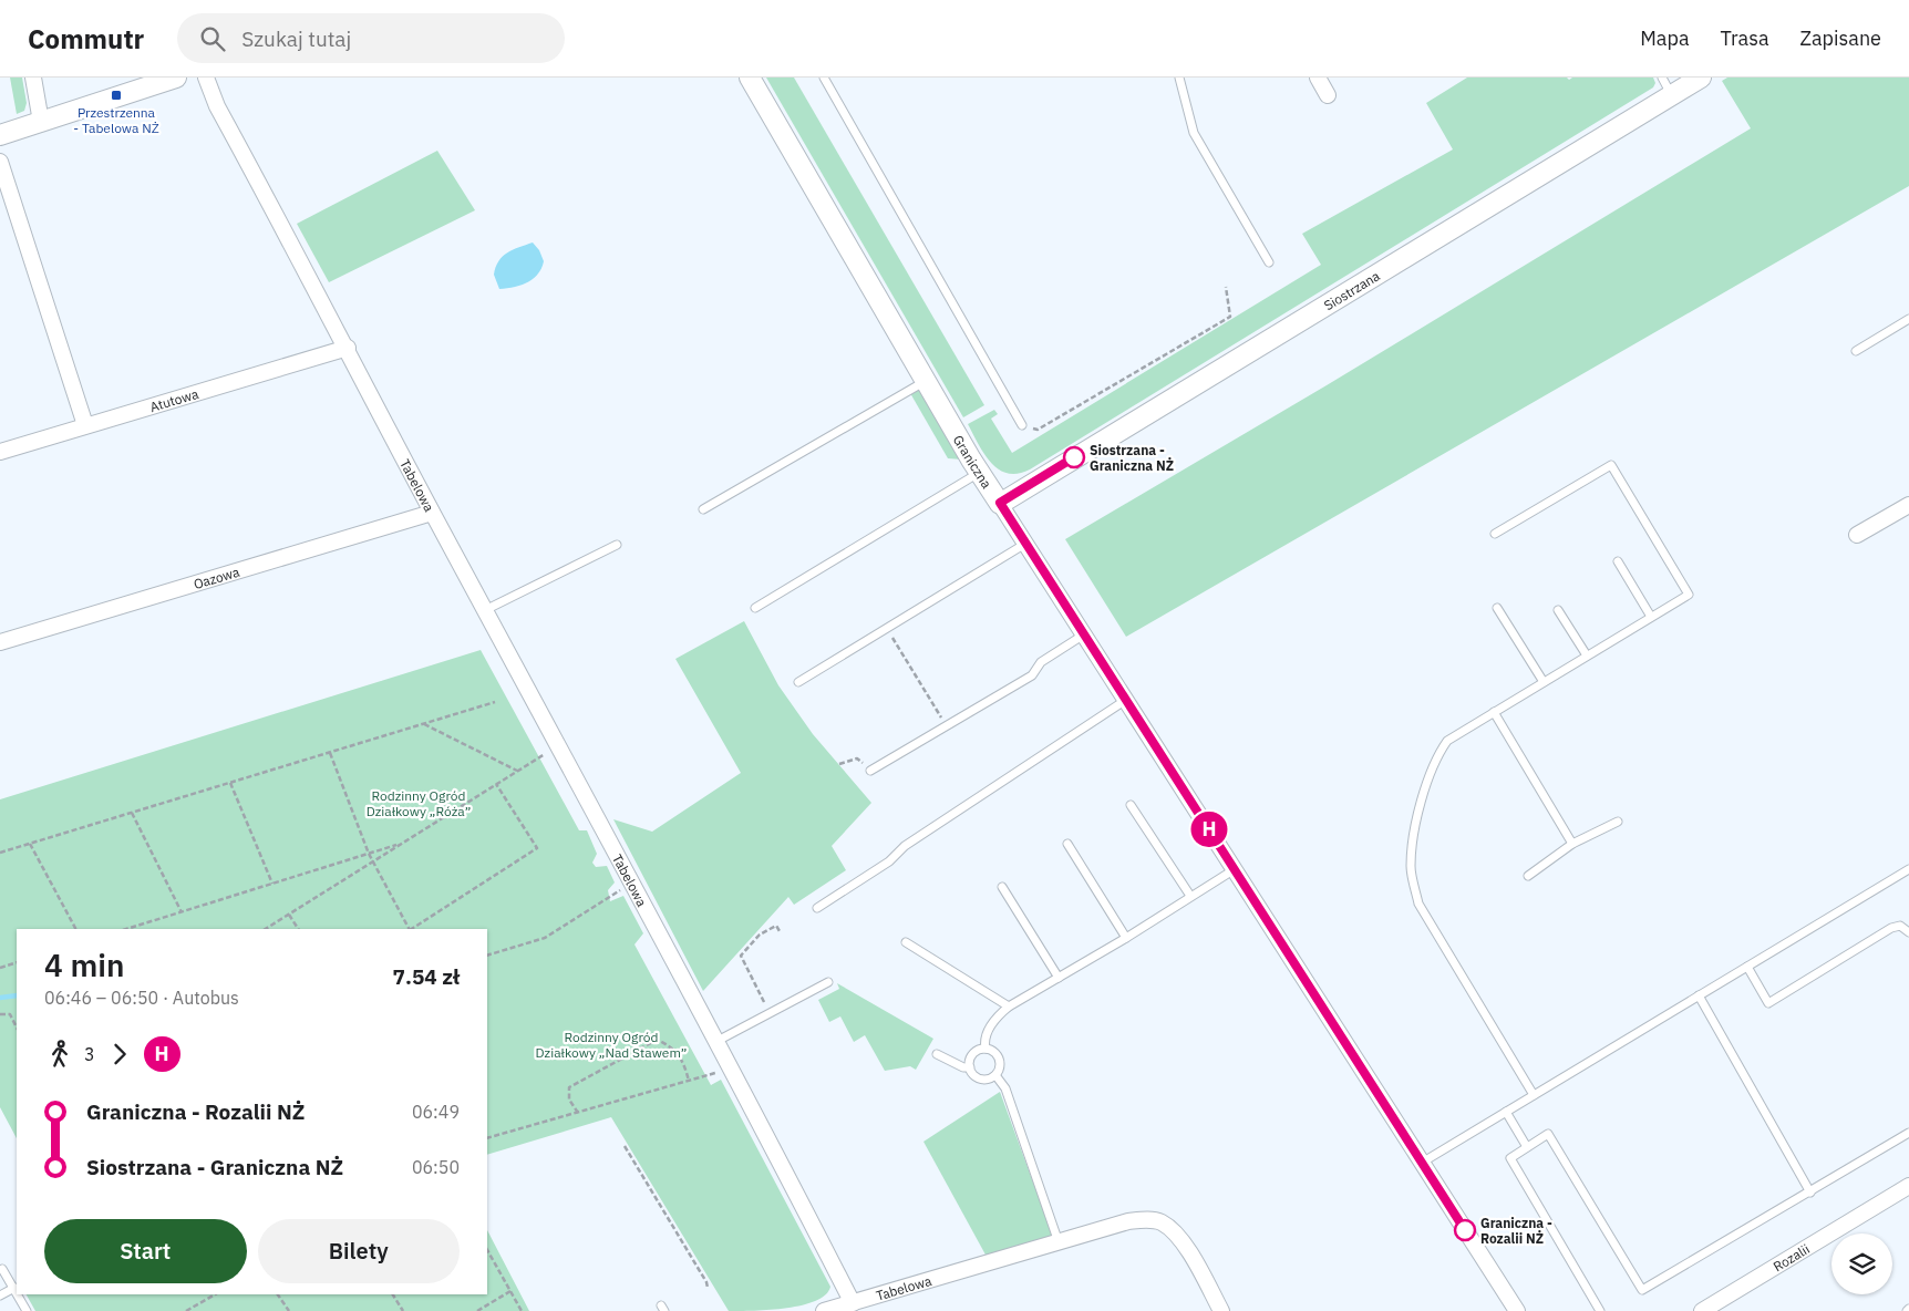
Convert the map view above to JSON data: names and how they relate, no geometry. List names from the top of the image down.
{
  "streets": {
    "street": [
      "Siostrzana",
      "Atutowa",
      "Graniczna",
      "Tabelowa",
      "Oazowa",
      "Rozalii"
    ]
  },
  "crossings": [
    ["Siostrzana", "Graniczna"],
    ["Atutowa", "Tabelowa"],
    ["Tabelowa", "Oazowa"]
  ],
  "parks": ["Rodzinny Ogród Działkowy „Róża”", "Rodzinny Ogród Działkowy „Nad Stawem”"],
  "places": {
    "transit": ["Przestrzenna - Tabelowa NŻ"],
    "other": ["Siostrzana - Graniczna NŻ", "Graniczna - Rozalii NŻ"]
  },
  "lines": ["bus line H"],
  "page": {
    "header": "Commutr",
    "search": "Szukaj tutaj",
    "nav": ["Mapa", "Trasa", "Zapisane"],
    "on_map": "H",
    "heading": ["4 min", "06:46 – 06:50 · Autobus", "7.54 zł"],
    "legs": ["3", "H"],
    "list": [
      {
        "name": "Graniczna - Rozalii NŻ",
        "value": "06:49"
      },
      {
        "name": "Siostrzana - Graniczna NŻ",
        "value": "06:50"
      }
    ],
    "buttons": ["Start", "Bilety"]
  }
}
